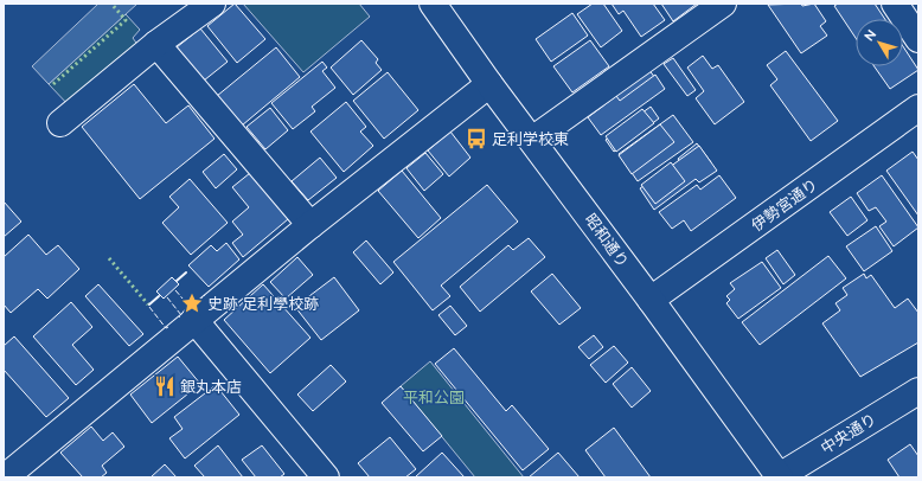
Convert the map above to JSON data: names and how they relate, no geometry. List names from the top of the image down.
{
  "streets": {
    "main road": ["伊勢宮通り", "昭和通り", "中央通り"]
  },
  "crossings": [
    ["伊勢宮通り", "昭和通り"],
    ["昭和通り", "中央通り"]
  ],
  "parks": ["平和公園"],
  "places": {
    "bus stop": ["足利学校東"],
    "place": ["史跡 足利學校跡"],
    "restaurant": ["銀丸本店"]
  },
  "north": "top left"
}
